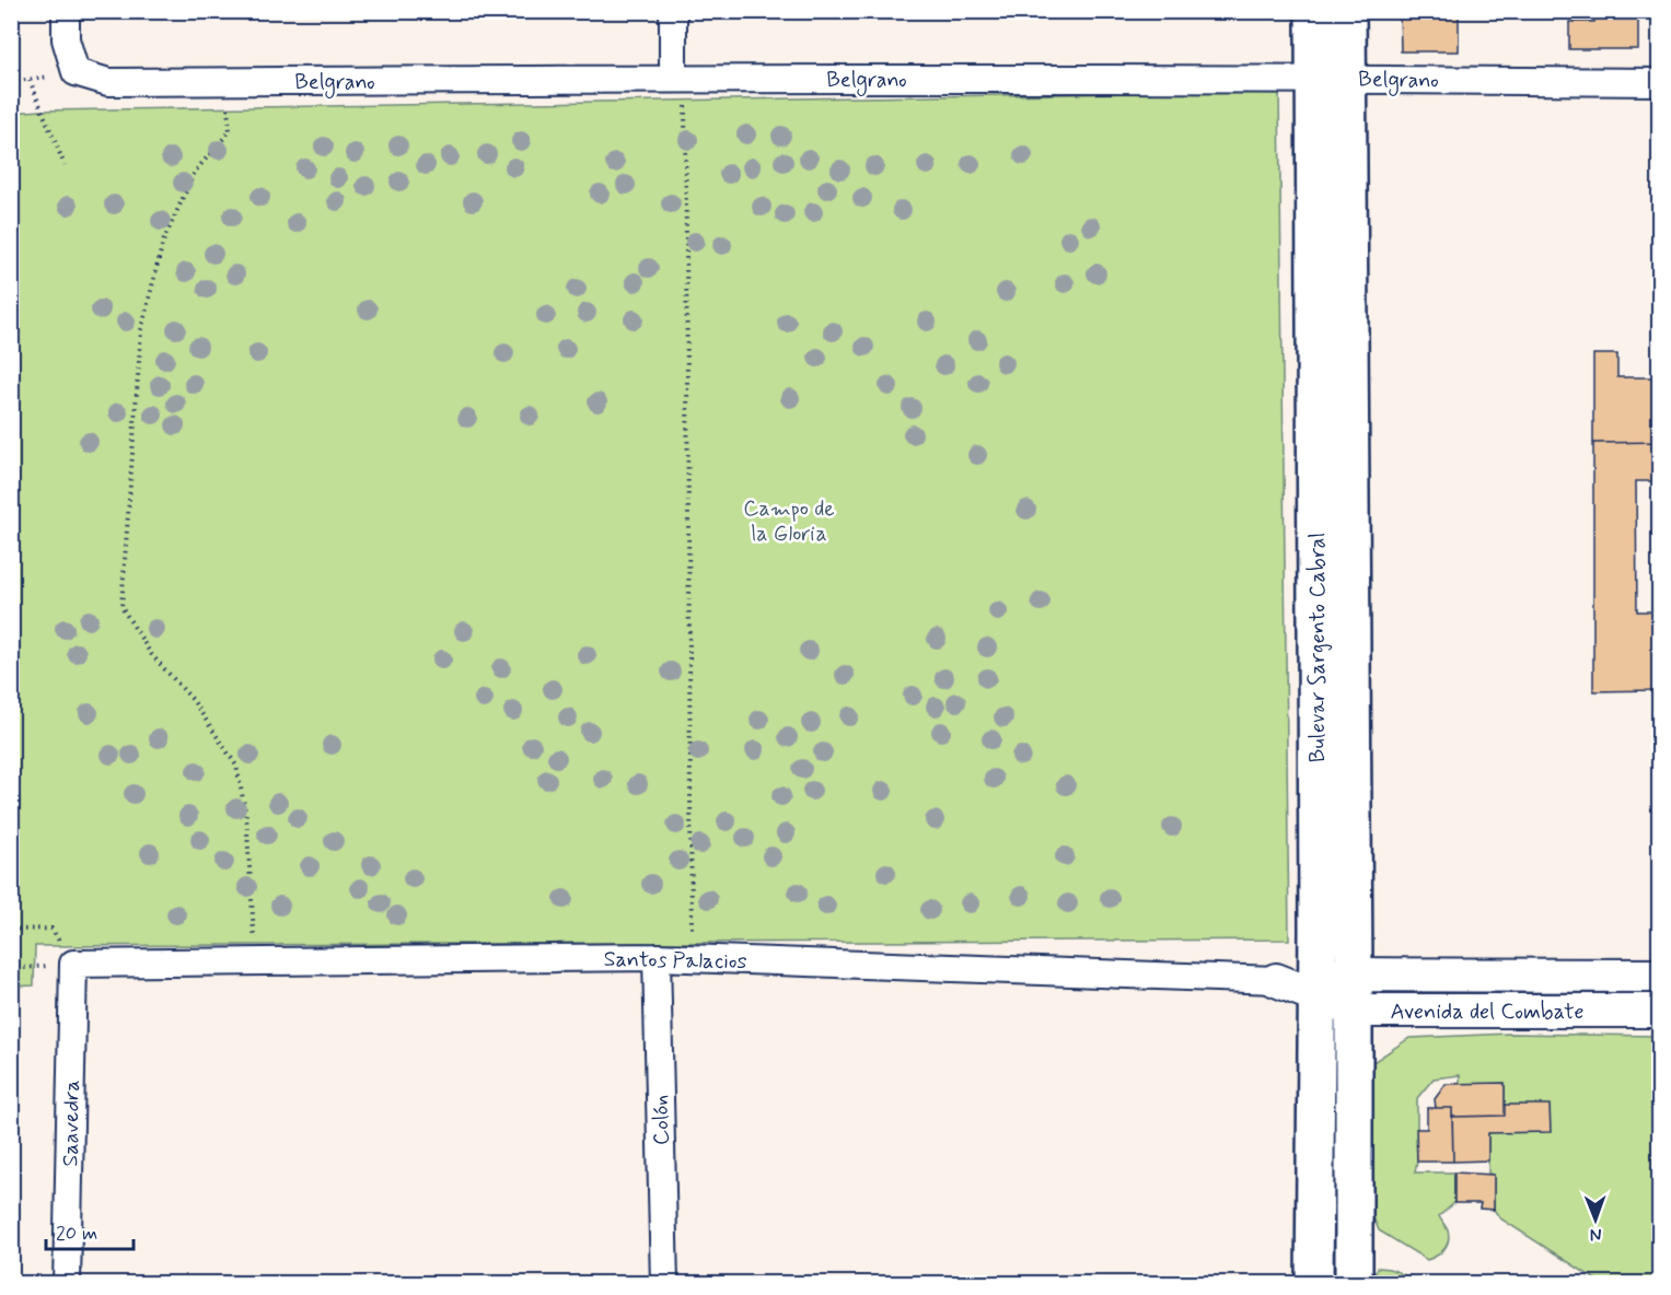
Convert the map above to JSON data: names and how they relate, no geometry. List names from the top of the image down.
{
  "streets": {
    "main road": ["Bulevar Sargento Cabral"],
    "street": [
      "Belgrano",
      "Santos Palacios",
      "Avenida del Combate",
      "Colón",
      "Saavedra"
    ]
  },
  "crossings": [
    ["Belgrano", "Bulevar Sargento Cabral"],
    ["Bulevar Sargento Cabral", "Santos Palacios"],
    ["Bulevar Sargento Cabral", "Avenida del Combate"],
    ["Santos Palacios", "Avenida del Combate"],
    ["Santos Palacios", "Colón"],
    ["Santos Palacios", "Saavedra"]
  ],
  "parks": ["Campo de la Gloria"],
  "scale_bar": "20 m",
  "north": "bottom"
}
